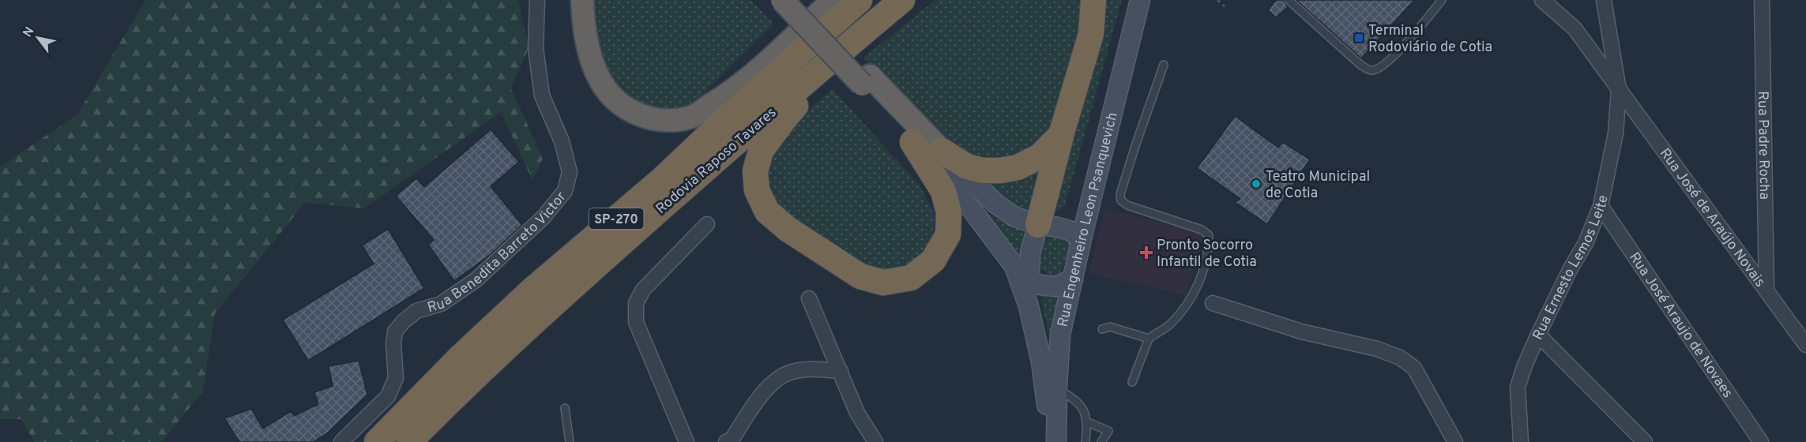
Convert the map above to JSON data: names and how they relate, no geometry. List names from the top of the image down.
{
  "streets": {
    "highway": ["Rodovia Raposo Tavares", "SP-270"],
    "main road": ["Rua Engenheiro Leon Psanquevich"],
    "street": [
      "Rua Padre Rocha",
      "Rua José de Araújo Novais",
      "Rua Benedita Barreto Victor",
      "Rua Ernesto Lemos Leite",
      "Rua José Araujo de Novaes"
    ]
  },
  "crossings": [
    ["Rua Padre Rocha", "Rua José de Araújo Novais"],
    ["Rua José de Araújo Novais", "Rua Ernesto Lemos Leite"],
    ["Rua Ernesto Lemos Leite", "Rua José Araujo de Novaes"]
  ],
  "places": {
    "transit": ["Terminal Rodoviário de Cotia"],
    "other": ["Teatro Municipal de Cotia"],
    "health": ["Pronto Socorro Infantil de Cotia"]
  },
  "north": "top left"
}
